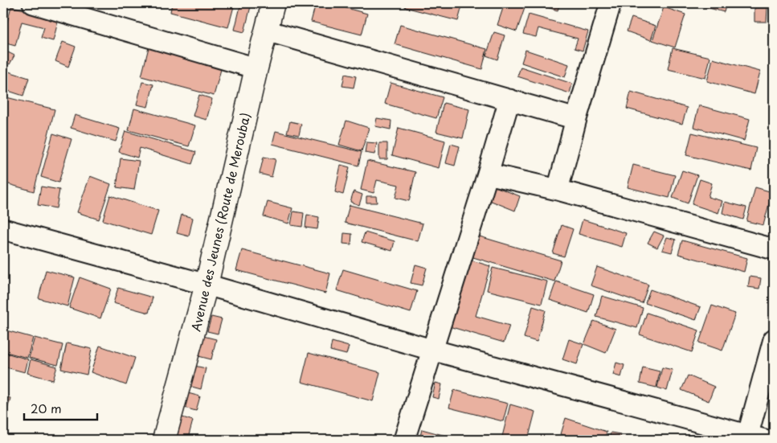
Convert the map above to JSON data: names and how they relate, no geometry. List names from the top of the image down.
{
  "streets": {
    "main road": ["Avenue des Jeunes (Route de Merouba)"]
  },
  "scale_bar": "20 m"
}
